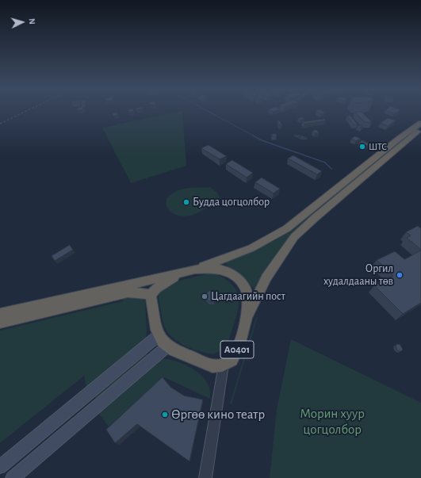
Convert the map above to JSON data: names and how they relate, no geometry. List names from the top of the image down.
{
  "streets": {
    "highway": ["A0401"]
  },
  "parks": ["Морин хуур цогцолбор"],
  "places": [
    "ШТС",
    "Будда цогцолбор",
    "Оргил худалдааны төв",
    "Цагдаагийн пост",
    "Өргөө кино театр"
  ],
  "north": "right"
}
